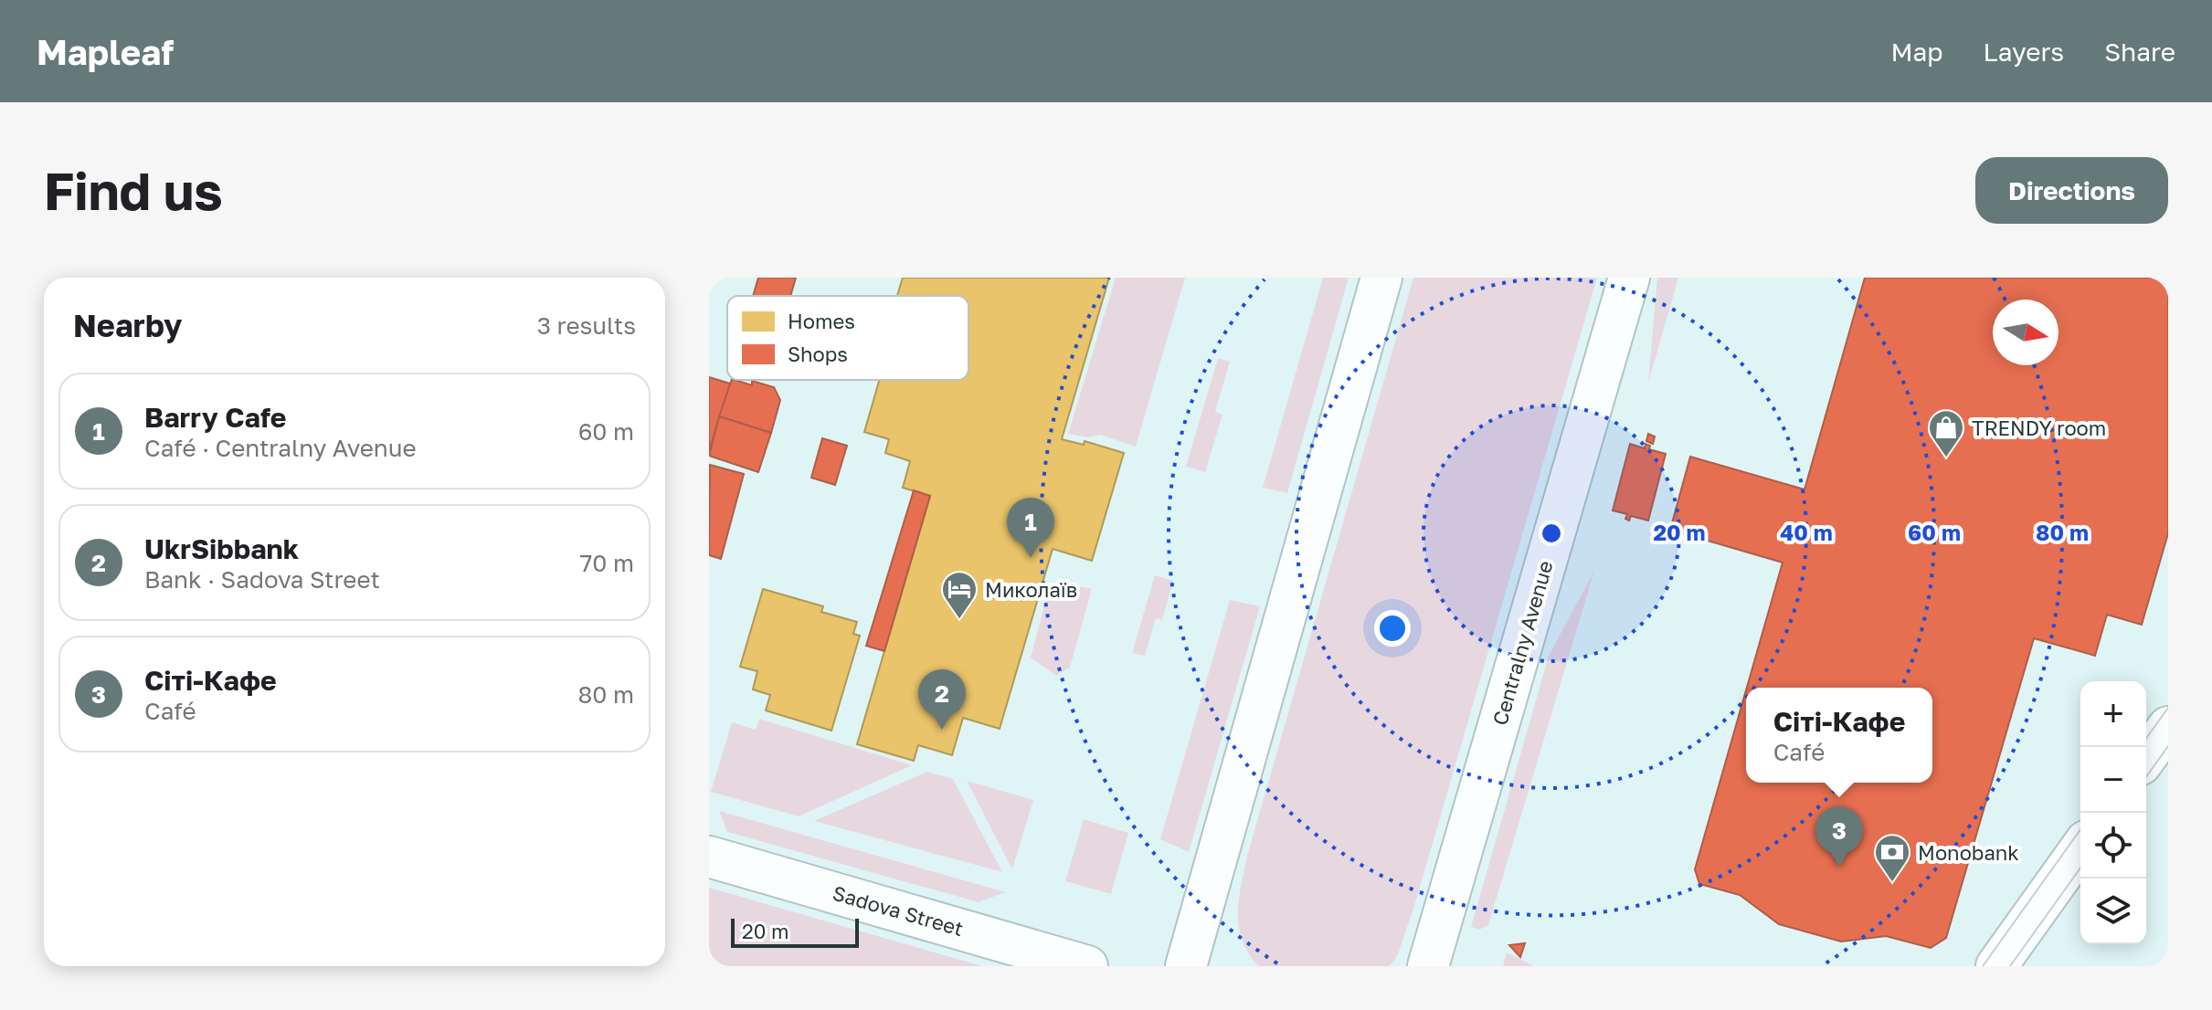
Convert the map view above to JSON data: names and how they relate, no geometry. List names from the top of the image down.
{
  "streets": {
    "main road": ["Centralny Avenue", "Sadova Street"]
  },
  "places": {
    "shop": ["TRENDY room"],
    "hotel": ["Миколаїв"],
    "bank": ["Monobank"]
  },
  "legend": ["Homes", "Shops"],
  "scale_bar": "20 m",
  "north": "right",
  "page": {
    "header": "Mapleaf",
    "nav": ["Map", "Layers", "Share"],
    "buttons": "Directions",
    "title": "Find us",
    "heading": ["Nearby", "3 results"],
    "list": [
      {
        "mark": "1",
        "name": "Barry Cafe",
        "note": "Café · Centralny Avenue",
        "value": "60 m"
      },
      {
        "mark": "2",
        "name": "UkrSibbank",
        "note": "Bank · Sadova Street",
        "value": "70 m"
      },
      {
        "mark": "3",
        "name": "Сіті-Кафе",
        "note": "Café",
        "value": "80 m"
      }
    ],
    "pins": ["1", "2", "3"],
    "map_buttons": ["+", "−"],
    "popup": ["Сіті-Кафе", "Café"],
    "scale": "20 m"
  },
  "rings": [
    "20 m",
    "40 m",
    "60 m",
    "80 m"
  ]
}
